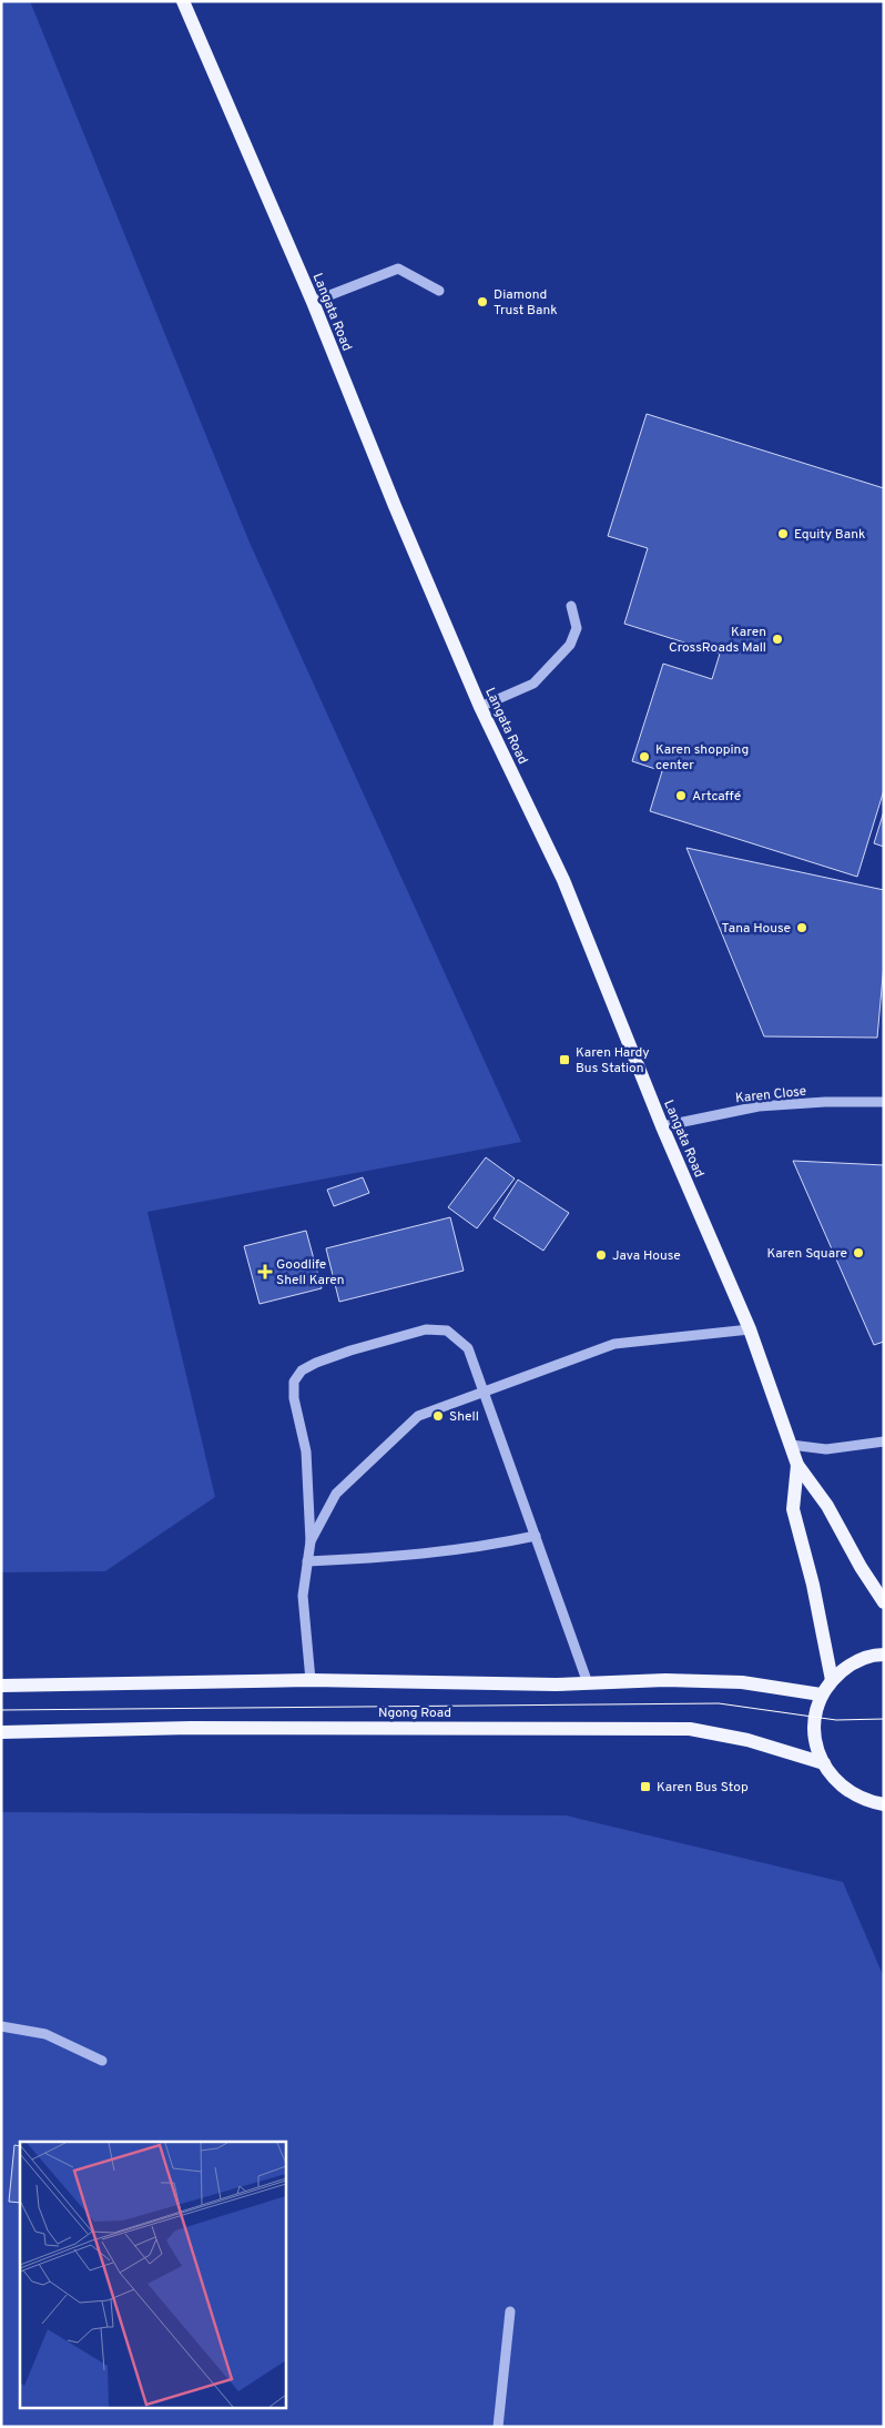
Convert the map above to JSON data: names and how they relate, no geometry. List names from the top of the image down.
{
  "streets": {
    "main road": ["Langata Road", "Ngong Road"],
    "lane": ["Karen Close"]
  },
  "crossings": [
    ["Langata Road", "Karen Close"]
  ],
  "places": {
    "other": [
      "Diamond Trust Bank",
      "Equity Bank",
      "Karen CrossRoads Mall",
      "Karen shopping center",
      "Artcaffé",
      "Tana House",
      "Karen Square",
      "Java House",
      "Shell"
    ],
    "transit": ["Karen Hardy Bus Station", "Karen Bus Stop"],
    "health": ["Goodlife Shell Karen"]
  }
}
